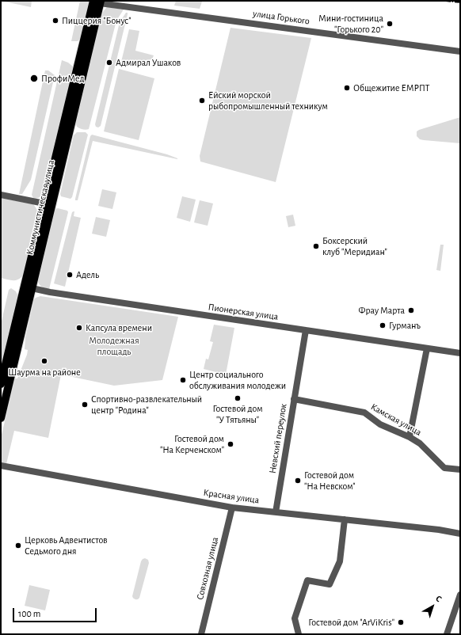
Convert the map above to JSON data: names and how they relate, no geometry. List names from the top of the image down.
{
  "streets": {
    "main road": ["Коммунистическая улица"],
    "street": [
      "улица Горького",
      "Пионерская улица",
      "Камская улица",
      "Невский переулок",
      "Красная улица",
      "Совхозная улица"
    ]
  },
  "crossings": [
    ["улица Горького", "Коммунистическая улица"],
    ["Коммунистическая улица", "Пионерская улица"],
    ["Пионерская улица", "Невский переулок"],
    ["Камская улица", "Невский переулок"],
    ["Невский переулок", "Красная улица"],
    ["Красная улица", "Совхозная улица"]
  ],
  "parks": ["Молодежная площадь"],
  "places": [
    "Пиццерия \"Бонус\"",
    "Мини-гостиница \"Горького 20\"",
    "Адмирал Ушаков",
    "ПрофиМед",
    "Общежитие ЕМРПТ",
    "Ейский морской рыбопромышленный техникум",
    "Боксерский клуб \"Меридиан\"",
    "Адель",
    "Фрау Марта",
    "Гурманъ",
    "Капсула времени",
    "Шаурма на районе",
    "Центр социального обслуживания молодежи",
    "Гостевой дом \"У Тятьяны\"",
    "Спортивно-развлекательный центр \"Родина\"",
    "Гостевой дом \"На Керченском\"",
    "Гостевой дом \"На Невском\"",
    "Церковь Адвентистов Седьмого дня",
    "Гостевой дом \"ArViKris\""
  ],
  "scale_bar": "100 m",
  "north": "top right"
}
